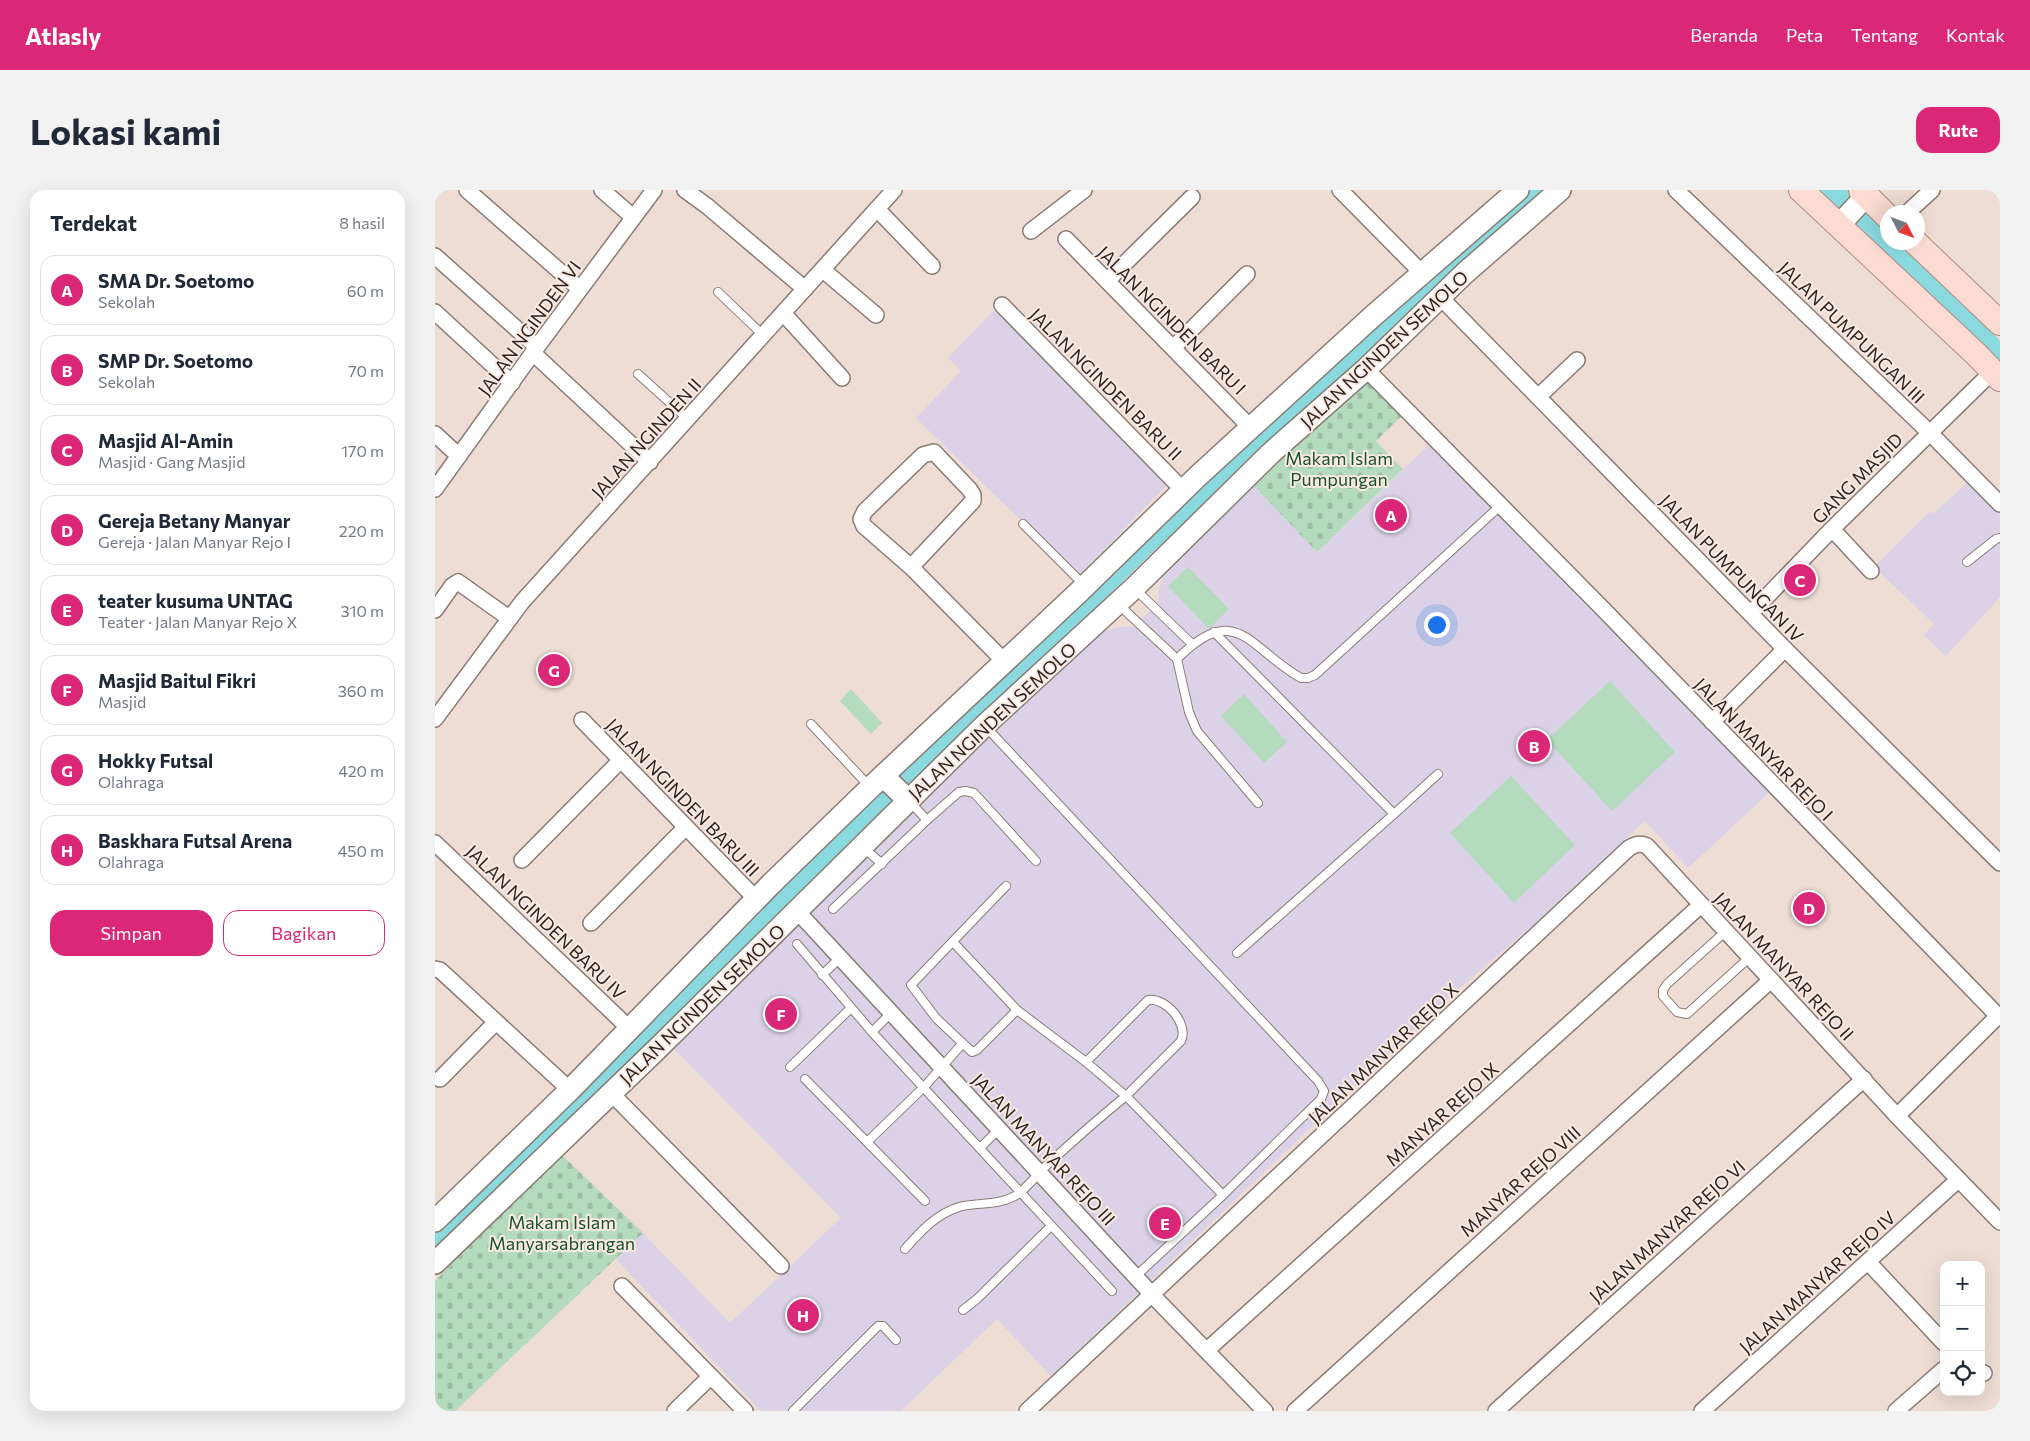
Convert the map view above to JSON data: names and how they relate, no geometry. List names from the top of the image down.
{
  "streets": {
    "main road": ["JALAN NGINDEN SEMOLO"],
    "street": [
      "JALAN NGINDEN BARU I",
      "JALAN NGINDEN VI",
      "JALAN PUMPUNGAN III",
      "JALAN NGINDEN BARU II",
      "JALAN NGINDEN II",
      "GANG MASJID",
      "JALAN PUMPUNGAN IV",
      "JALAN MANYAR REJO I",
      "JALAN NGINDEN BARU III",
      "JALAN NGINDEN BARU IV",
      "JALAN MANYAR REJO II",
      "JALAN MANYAR REJO X",
      "MANYAR REJO IX",
      "JALAN MANYAR REJO III",
      "MANYAR REJO VIII",
      "JALAN MANYAR REJO VI",
      "JALAN MANYAR REJO IV"
    ]
  },
  "crossings": [
    ["JALAN NGINDEN BARU I", "JALAN NGINDEN SEMOLO"],
    ["JALAN PUMPUNGAN III", "GANG MASJID"],
    ["JALAN NGINDEN SEMOLO", "JALAN NGINDEN BARU II"],
    ["JALAN NGINDEN SEMOLO", "JALAN PUMPUNGAN IV"],
    ["JALAN NGINDEN SEMOLO", "JALAN MANYAR REJO I"],
    ["JALAN NGINDEN SEMOLO", "JALAN NGINDEN BARU III"],
    ["JALAN NGINDEN SEMOLO", "JALAN NGINDEN BARU IV"],
    ["JALAN NGINDEN SEMOLO", "JALAN MANYAR REJO III"],
    ["GANG MASJID", "JALAN PUMPUNGAN IV"],
    ["JALAN MANYAR REJO II", "JALAN MANYAR REJO X"],
    ["JALAN MANYAR REJO II", "MANYAR REJO IX"],
    ["JALAN MANYAR REJO II", "MANYAR REJO VIII"],
    ["JALAN MANYAR REJO II", "JALAN MANYAR REJO VI"],
    ["JALAN MANYAR REJO II", "JALAN MANYAR REJO IV"],
    ["JALAN MANYAR REJO X", "JALAN MANYAR REJO III"],
    ["MANYAR REJO IX", "JALAN MANYAR REJO III"]
  ],
  "parks": ["Makam Islam Pumpungan", "Makam Islam Manyarsabrangan"],
  "north": "bottom right",
  "page": {
    "header": "Atlasly",
    "nav": [
      "Beranda",
      "Peta",
      "Tentang",
      "Kontak"
    ],
    "buttons": [
      "Rute",
      ["Simpan", "Bagikan"]
    ],
    "title": "Lokasi kami",
    "heading": ["Terdekat", "8 hasil"],
    "list": [
      {
        "mark": "A",
        "name": "SMA Dr. Soetomo",
        "note": "Sekolah",
        "value": "60 m"
      },
      {
        "mark": "B",
        "name": "SMP Dr. Soetomo",
        "note": "Sekolah",
        "value": "70 m"
      },
      {
        "mark": "C",
        "name": "Masjid Al-Amin",
        "note": "Masjid · Gang Masjid",
        "value": "170 m"
      },
      {
        "mark": "D",
        "name": "Gereja Betany Manyar",
        "note": "Gereja · Jalan Manyar Rejo I",
        "value": "220 m"
      },
      {
        "mark": "E",
        "name": "teater kusuma UNTAG",
        "note": "Teater · Jalan Manyar Rejo X",
        "value": "310 m"
      },
      {
        "mark": "F",
        "name": "Masjid Baitul Fikri",
        "note": "Masjid",
        "value": "360 m"
      },
      {
        "mark": "G",
        "name": "Hokky Futsal",
        "note": "Olahraga",
        "value": "420 m"
      },
      {
        "mark": "H",
        "name": "Baskhara Futsal Arena",
        "note": "Olahraga",
        "value": "450 m"
      }
    ],
    "pins": [
      "A",
      "C",
      "G",
      "B",
      "D",
      "F",
      "E",
      "H"
    ],
    "map_buttons": ["+", "−"]
  }
}
